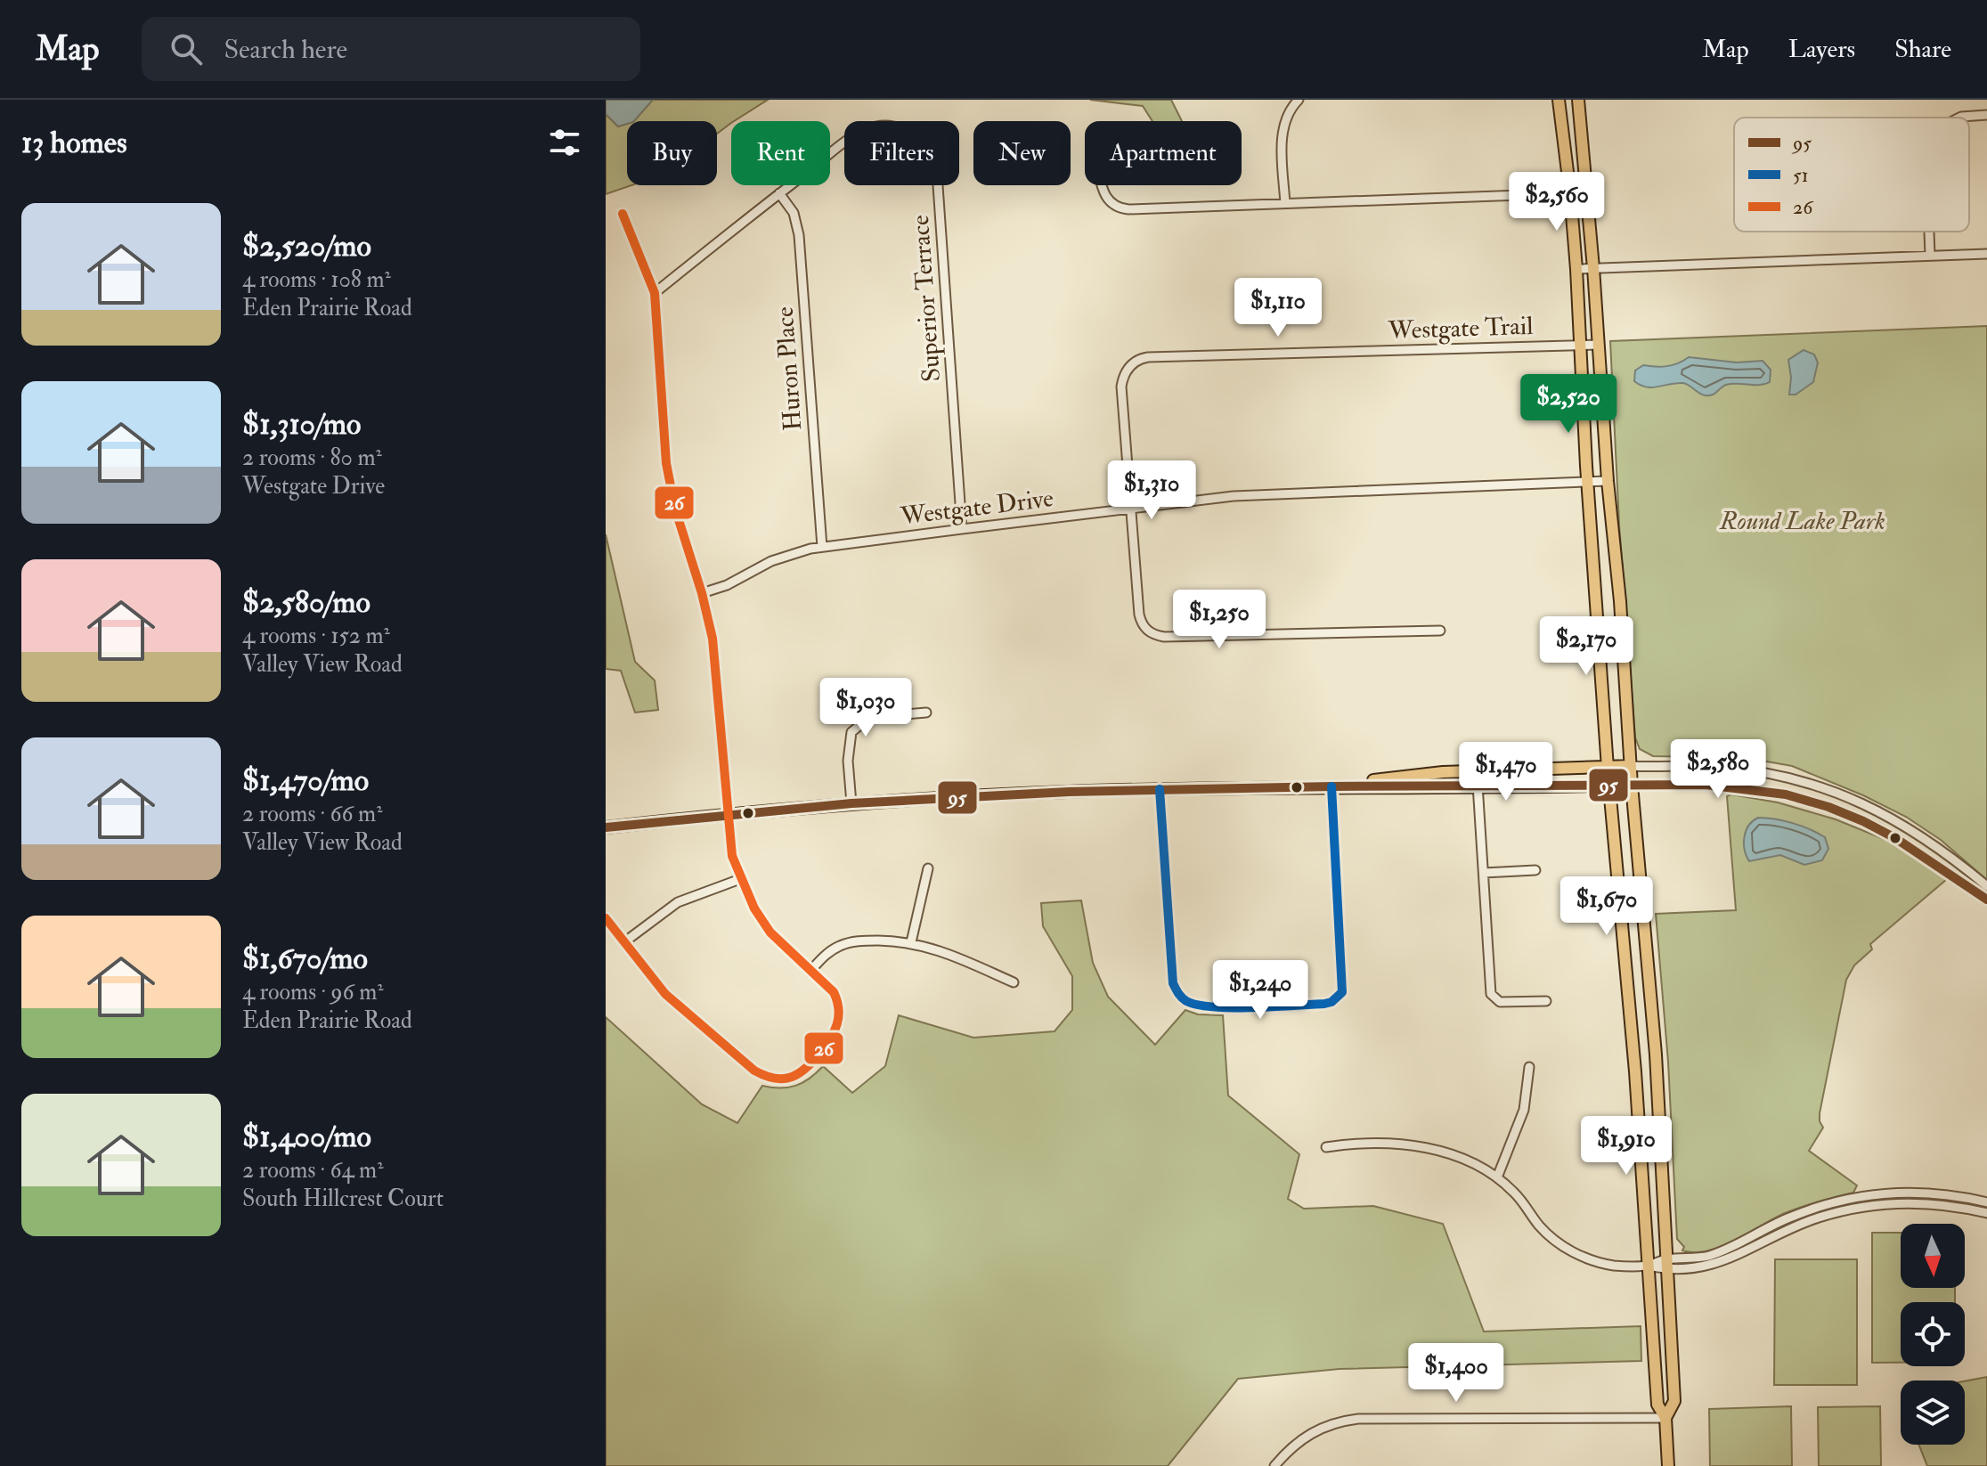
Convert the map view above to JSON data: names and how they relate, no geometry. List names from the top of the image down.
{
  "streets": {
    "street": [
      "Superior Terrace",
      "Westgate Trail",
      "Huron Place",
      "Westgate Drive"
    ]
  },
  "crossings": [
    ["Superior Terrace", "Huron Place"],
    ["Superior Terrace", "Westgate Drive"],
    ["Westgate Trail", "Westgate Drive"],
    ["Huron Place", "Westgate Drive"]
  ],
  "parks": ["Round Lake Park"],
  "lines": ["transit line 26", "transit line 95", "transit line 51"],
  "legend": ["95", "51", "26"],
  "north": "bottom",
  "page": {
    "header": "Map",
    "search": "Search here",
    "nav": ["Map", "Layers", "Share"],
    "heading": "13 homes",
    "chip": [
      "Buy",
      "Rent",
      "Filters",
      "New",
      "Apartment"
    ],
    "price": [
      "$2,560",
      "$1,110",
      "$2,520",
      "$1,310",
      "$1,250",
      "$2,170",
      "$1,030",
      "$2,580",
      "$1,470",
      "$1,670",
      "$1,240",
      "$1,910",
      "$1,400"
    ],
    "list": [
      {
        "name": "$2,520/mo",
        "note": "4 rooms · 108 m² · Eden Prairie Road"
      },
      {
        "name": "$1,310/mo",
        "note": "2 rooms · 80 m² · Westgate Drive"
      },
      {
        "name": "$2,580/mo",
        "note": "4 rooms · 152 m² · Valley View Road"
      },
      {
        "name": "$1,470/mo",
        "note": "2 rooms · 66 m² · Valley View Road"
      },
      {
        "name": "$1,670/mo",
        "note": "4 rooms · 96 m² · Eden Prairie Road"
      },
      {
        "name": "$1,400/mo",
        "note": "2 rooms · 64 m² · South Hillcrest Court"
      }
    ]
  }
}
